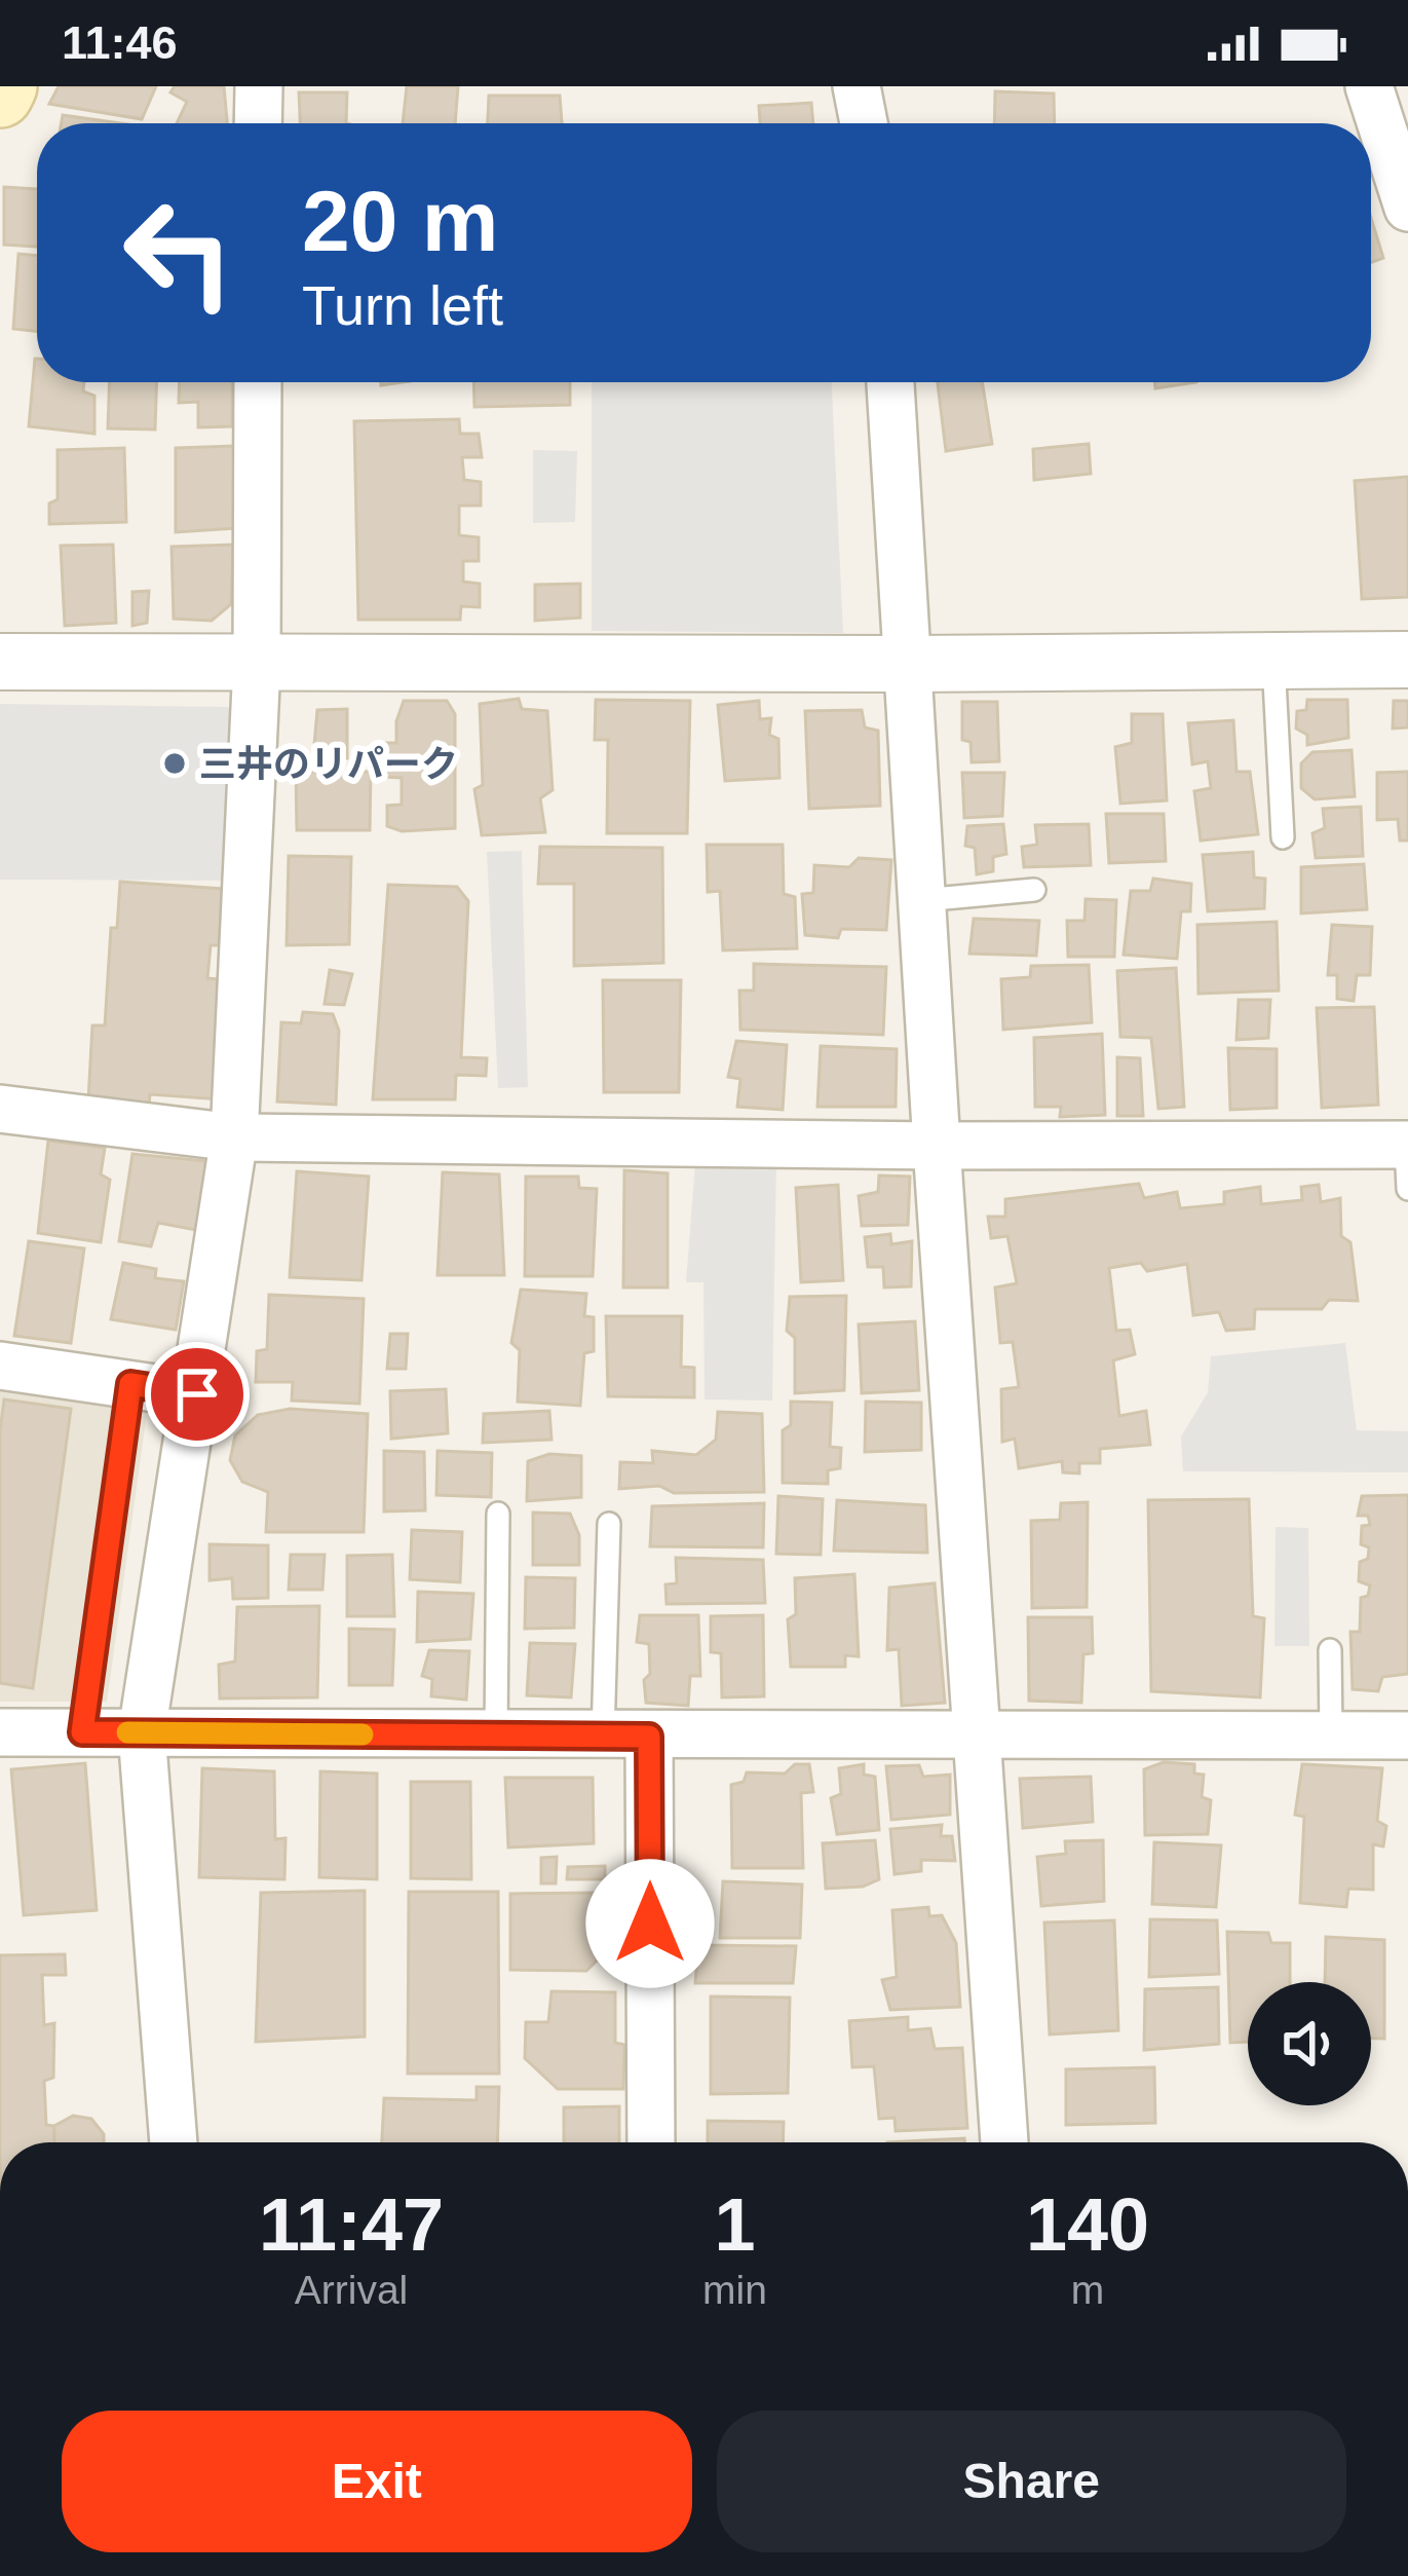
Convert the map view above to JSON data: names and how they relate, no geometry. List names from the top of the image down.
{
  "places": ["三井のリパーク"],
  "page": {
    "status": "11:46",
    "turn": ["20 m", "Turn left"],
    "eta": [
      "11:47",
      "Arrival",
      "1",
      "min",
      "140",
      "m"
    ],
    "buttons": ["Exit", "Share"]
  }
}
